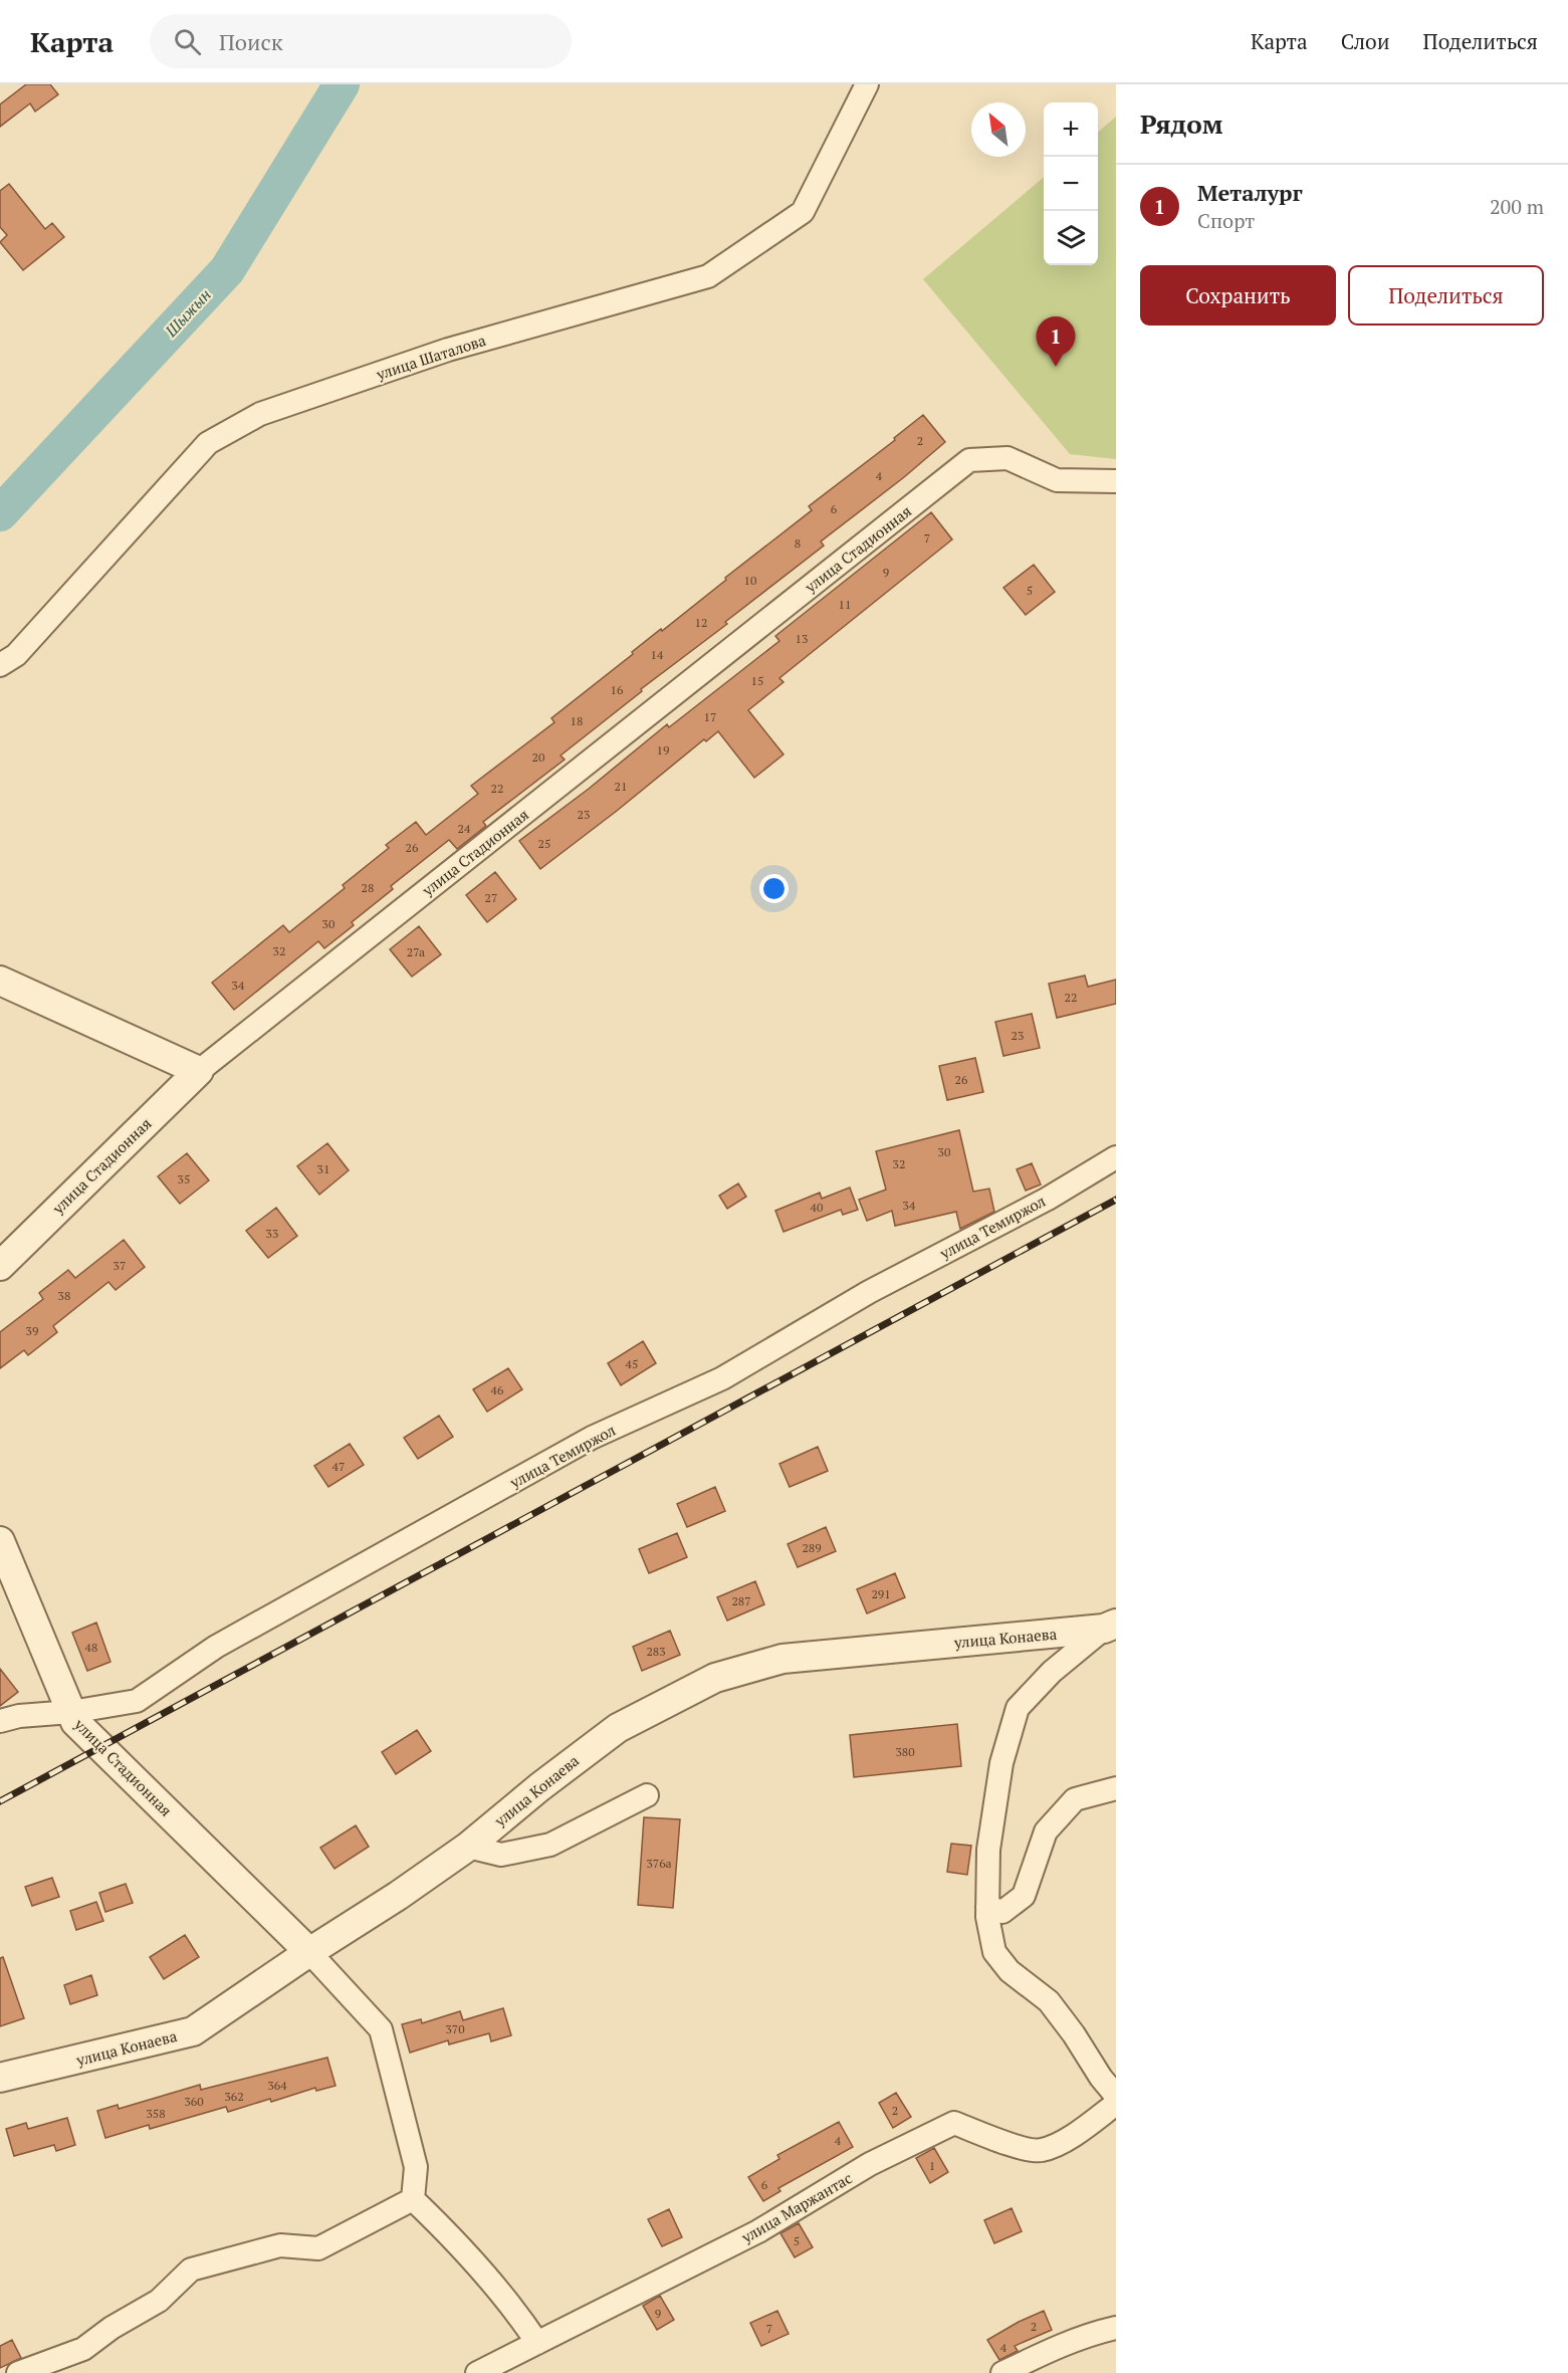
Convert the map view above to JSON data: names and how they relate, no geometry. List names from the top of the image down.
{
  "streets": {
    "street": [
      "улица Шаталова",
      "улица Стадионная",
      "улица Темиржол",
      "улица Конаева",
      "улица Маржантас"
    ]
  },
  "crossings": [
    ["улица Стадионная", "улица Темиржол"],
    ["улица Стадионная", "улица Конаева"]
  ],
  "water": ["Шыжын"],
  "house_numbers": [
    "2",
    "4",
    "6",
    "7",
    "8",
    "9",
    "10",
    "5",
    "11",
    "12",
    "13",
    "14",
    "15",
    "16",
    "17",
    "18",
    "19",
    "20",
    "21",
    "22",
    "23",
    "24",
    "25",
    "26",
    "28",
    "27",
    "30",
    "32",
    "27а",
    "34",
    "22",
    "23",
    "26",
    "30",
    "32",
    "31",
    "35",
    "34",
    "40",
    "33",
    "37",
    "38",
    "39",
    "45",
    "46",
    "47",
    "289",
    "291",
    "287",
    "48",
    "283",
    "380",
    "376а",
    "370",
    "364",
    "362",
    "360",
    "2",
    "358",
    "4",
    "1",
    "6",
    "5",
    "9",
    "2",
    "7",
    "4"
  ],
  "north": "top left",
  "page": {
    "header": "Карта",
    "search": "Поиск",
    "nav": ["Карта", "Слои", "Поделиться"],
    "heading": "Рядом",
    "map_buttons": ["+", "−"],
    "list": [
      {
        "mark": "1",
        "name": "Металург",
        "note": "Спорт",
        "value": "200 m"
      }
    ],
    "buttons": ["Сохранить", "Поделиться"],
    "pins": "1"
  }
}
